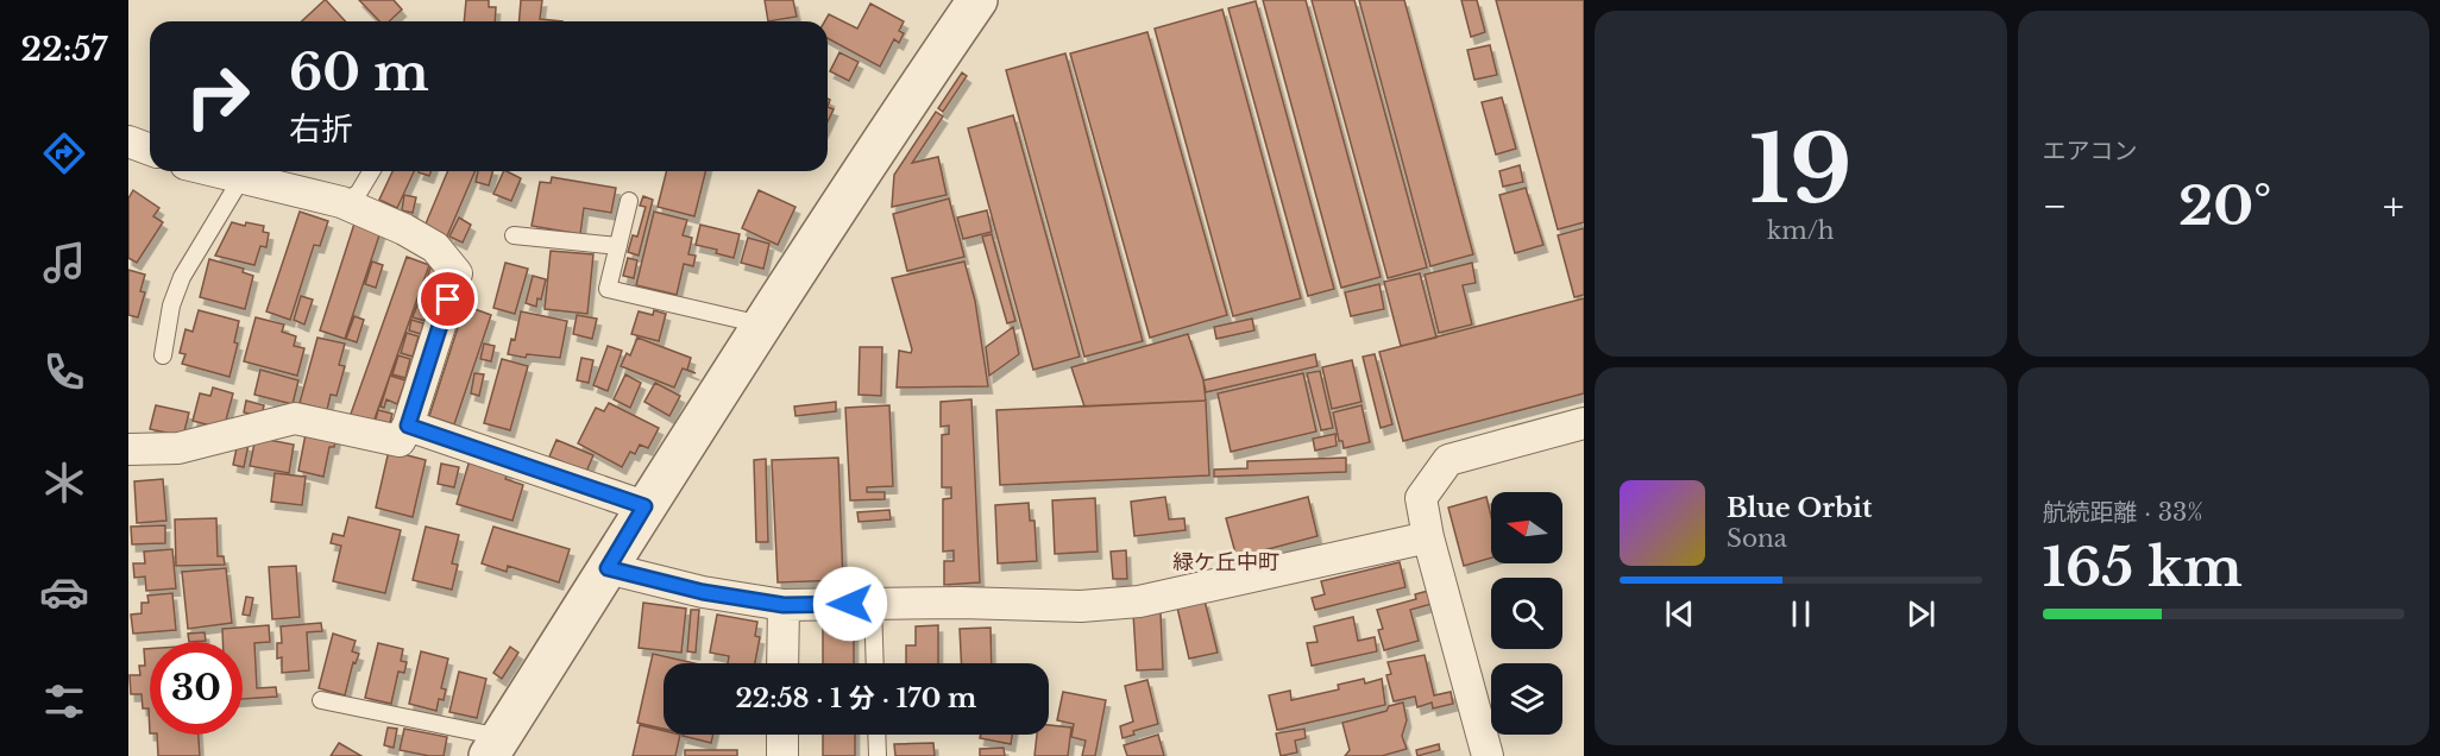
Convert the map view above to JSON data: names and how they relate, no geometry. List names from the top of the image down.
{
  "districts": ["緑ケ丘中町"],
  "north": "left",
  "page": {
    "tabs": "22:57",
    "tile": [
      ["19", "km/h"],
      "エアコン",
      ["航続距離 · 33%", "165 km"]
    ],
    "turn": ["60 m", "右折"],
    "heat": ["−", "20°", "+"],
    "song": ["Blue Orbit", "Sona"],
    "limit": "30",
    "trip": "22:58 · 1 分 · 170 m"
  }
}
